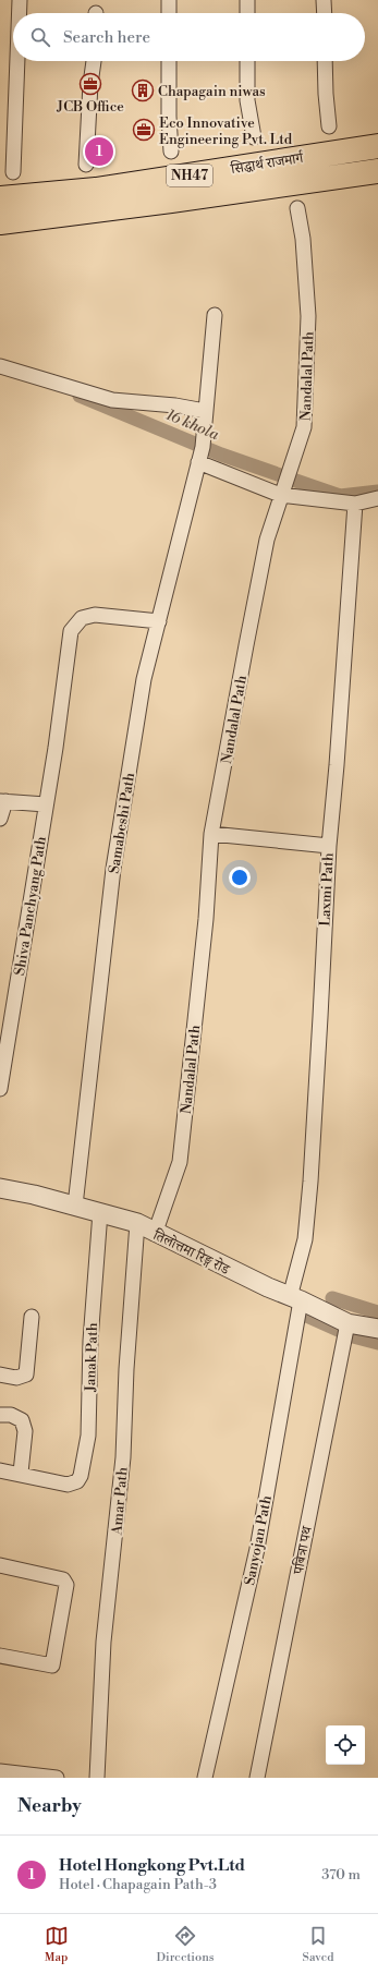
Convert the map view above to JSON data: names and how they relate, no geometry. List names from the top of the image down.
{
  "streets": {
    "highway": ["सिद्धार्थ राजमार्ग", "NH47"],
    "street": [
      "Nandalal Path",
      "Samabeshi Path",
      "Laxmi Path",
      "Shiva Panchyang Path",
      "तिलोत्तमा रिङ्ग रोड",
      "Janak Path",
      "Amar Path",
      "Sanyojan Path",
      "पबित्रा पथ"
    ]
  },
  "crossings": [
    ["Nandalal Path", "तिलोत्तमा रिङ्ग रोड"],
    ["Samabeshi Path", "Shiva Panchyang Path"],
    ["Samabeshi Path", "तिलोत्तमा रिङ्ग रोड"],
    ["Laxmi Path", "तिलोत्तमा रिङ्ग रोड"],
    ["Laxmi Path", "Sanyojan Path"],
    ["तिलोत्तमा रिङ्ग रोड", "Janak Path"],
    ["तिलोत्तमा रिङ्ग रोड", "Amar Path"],
    ["तिलोत्तमा रिङ्ग रोड", "Sanyojan Path"],
    ["तिलोत्तमा रिङ्ग रोड", "पबित्रा पथ"]
  ],
  "water": ["16 khola"],
  "places": {
    "office": ["JCB Office", "Eco Innovative Engineering Pvt. Ltd"],
    "building": ["Chapagain niwas"]
  },
  "page": {
    "search": "Search here",
    "pins": "1",
    "heading": "Nearby",
    "list": [
      {
        "mark": "1",
        "name": "Hotel Hongkong Pvt.Ltd",
        "note": "Hotel · Chapagain Path-3",
        "value": "370 m"
      }
    ],
    "nav": ["Map", "Directions", "Saved"]
  }
}
